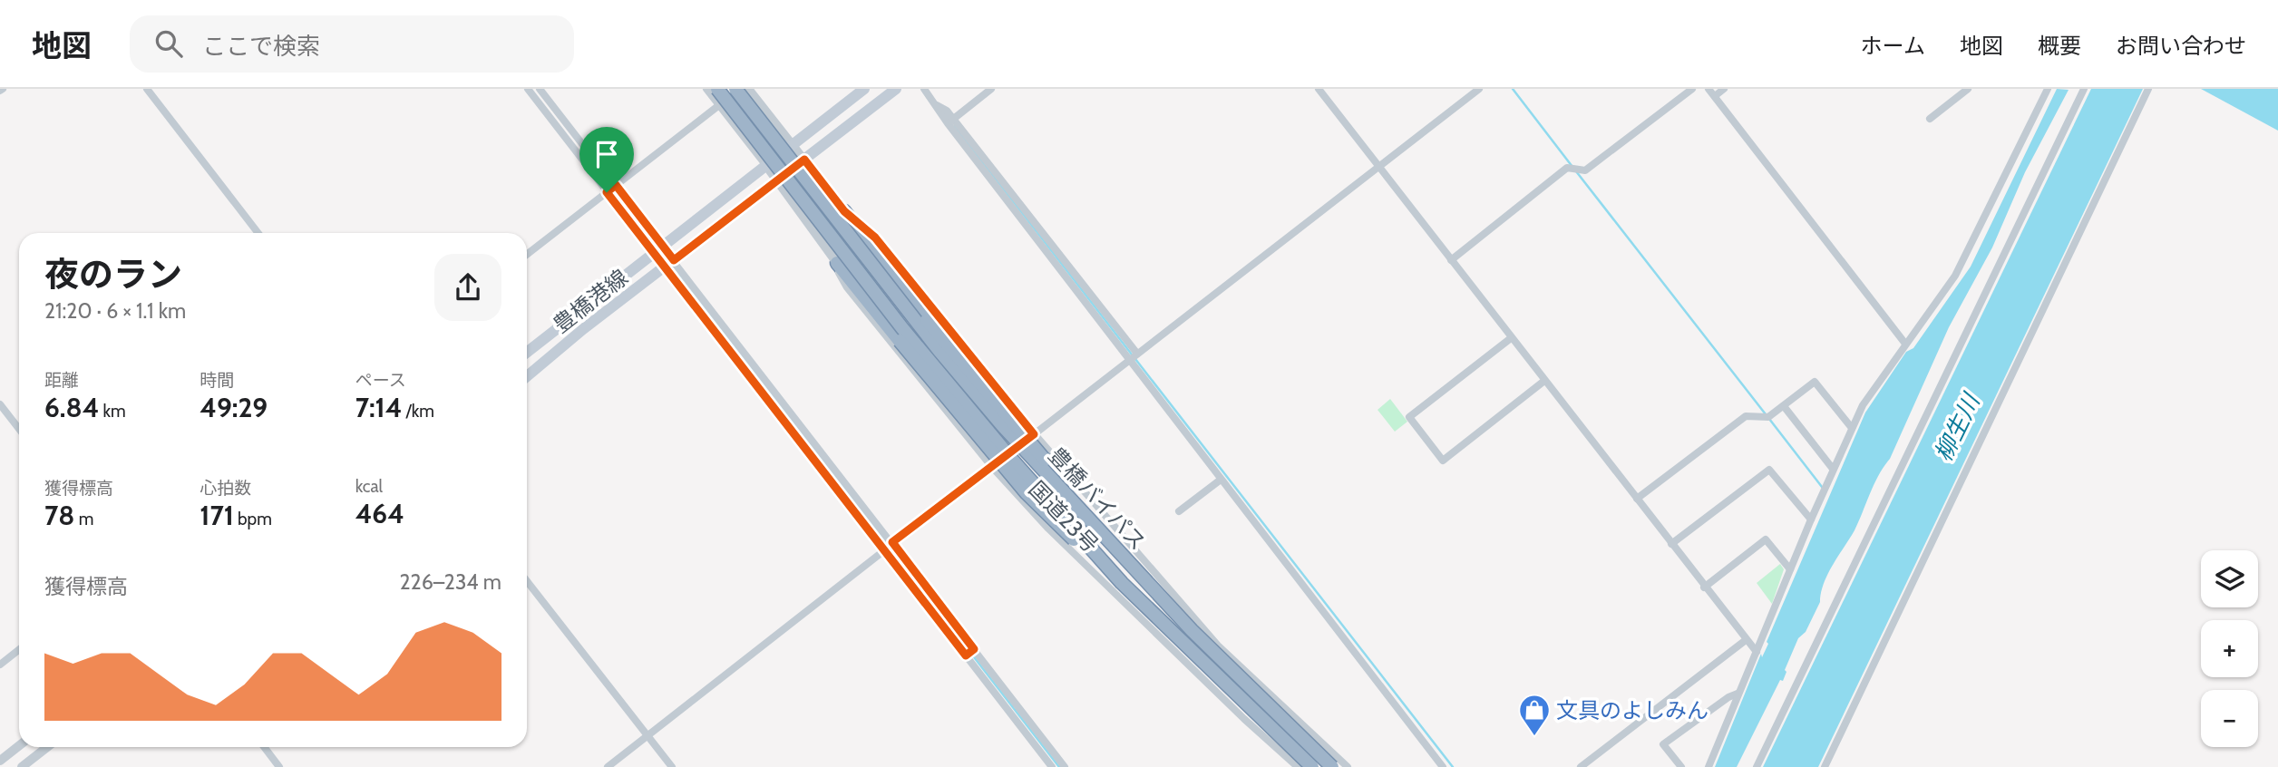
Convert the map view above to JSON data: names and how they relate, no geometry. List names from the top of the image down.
{
  "streets": {
    "highway": ["豊橋バイパス"],
    "main road": ["豊橋港線"],
    "street": ["国道23号"]
  },
  "water": ["柳生川"],
  "places": {
    "shop": ["文具のよしみん"]
  },
  "page": {
    "header": "地図",
    "search": "ここで検索",
    "nav": [
      "ホーム",
      "地図",
      "概要",
      "お問い合わせ"
    ],
    "heading": ["夜のラン", "21:20 · 6 × 1.1 km"],
    "stats": [
      ["距離", "6.84 km"],
      ["時間", "49:29"],
      ["ペース", "7:14 /km"],
      ["獲得標高", "78 m"],
      ["心拍数", "171 bpm"],
      ["kcal", "464"]
    ],
    "map_buttons": ["+", "−"],
    "chart": ["獲得標高", "226–234 m"]
  }
}
